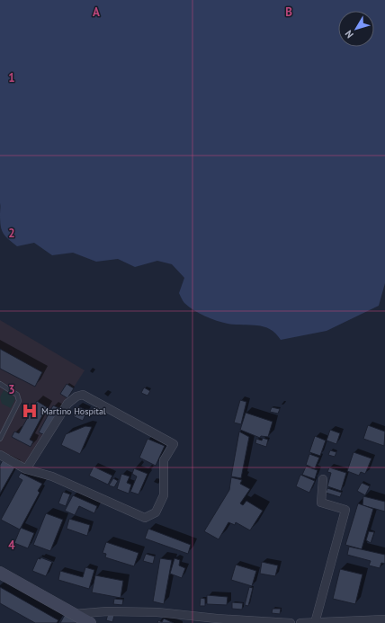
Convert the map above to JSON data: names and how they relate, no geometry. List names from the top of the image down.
{
  "places": {
    "hospital": ["Martino Hospital"]
  },
  "north": "bottom left",
  "grid": {
    "columns": ["A", "B"],
    "rows": [
      "1",
      "2",
      "3",
      "4"
    ]
  }
}
